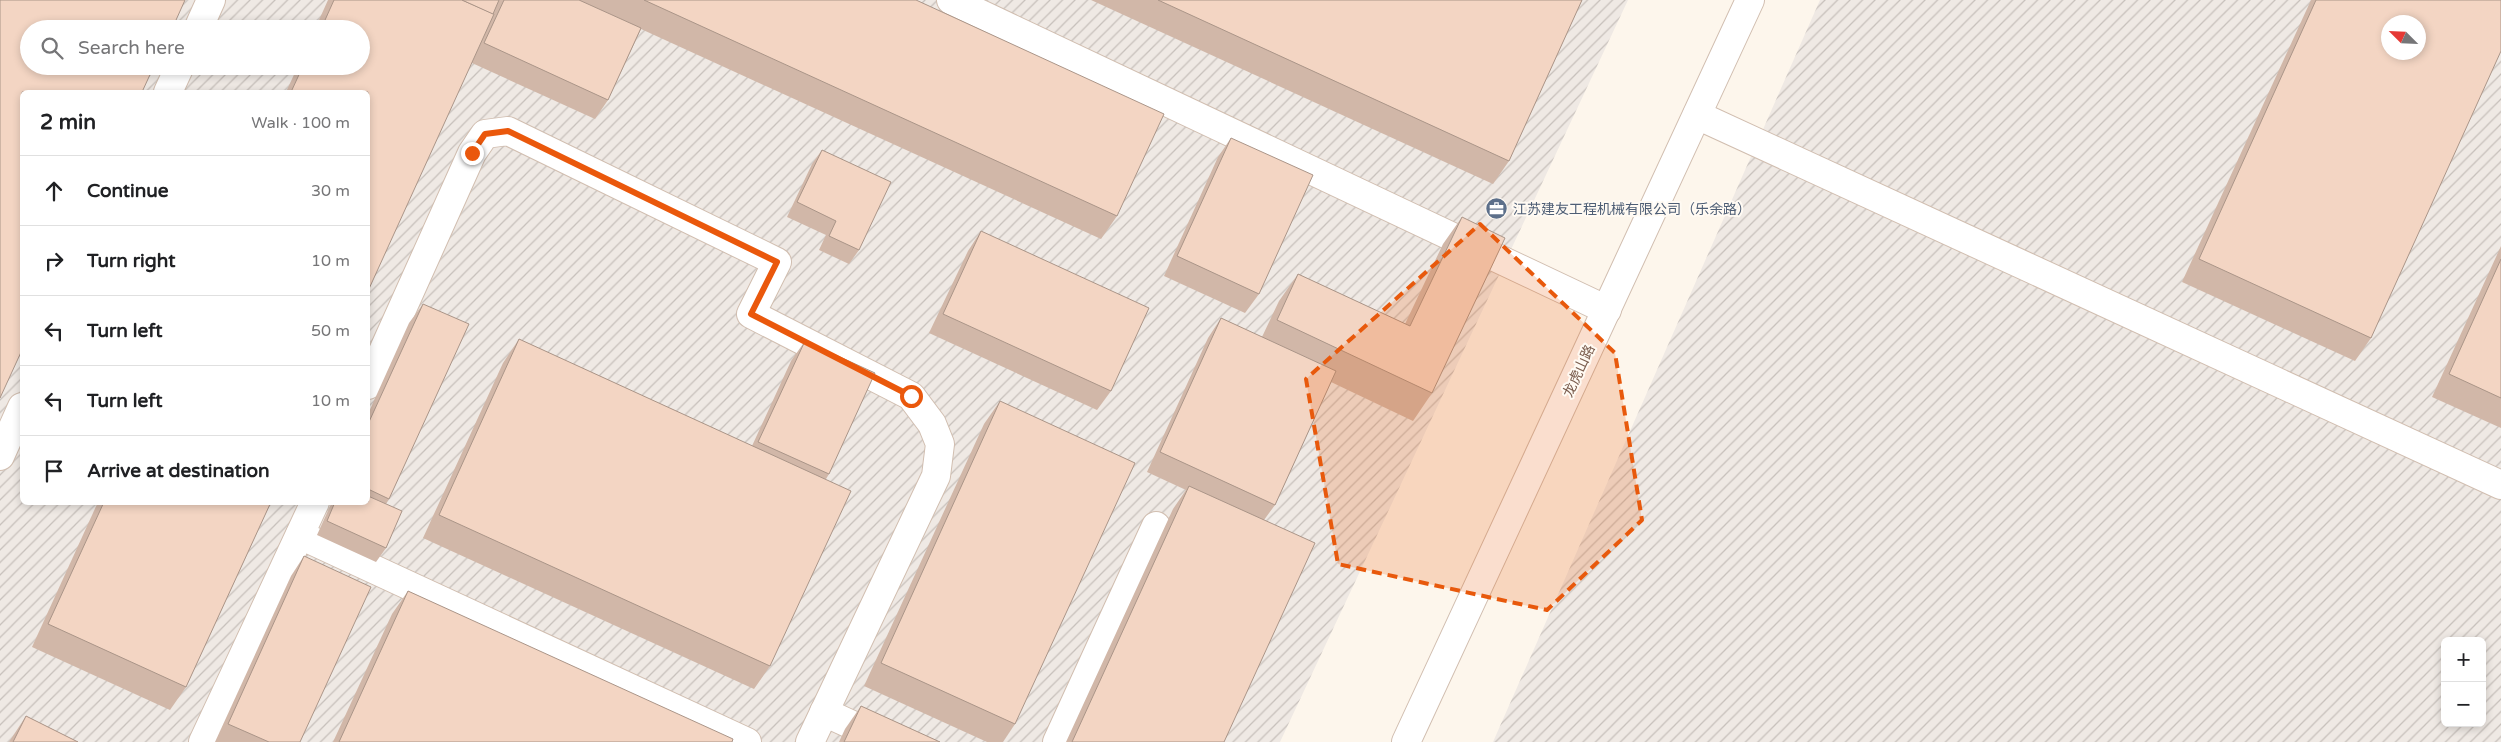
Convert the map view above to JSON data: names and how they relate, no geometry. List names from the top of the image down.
{
  "streets": {
    "street": ["龙虎山路"]
  },
  "places": {
    "office": ["江苏建友工程机械有限公司（乐余路）"]
  },
  "north": "top left",
  "page": {
    "search": "Search here",
    "heading": ["2 min", "Walk · 100 m"],
    "list": [
      ["Continue", "30 m"],
      ["Turn right", "10 m"],
      ["Turn left", "50 m"],
      ["Turn left", "10 m"],
      "Arrive at destination"
    ],
    "map_buttons": ["+", "−"]
  }
}
